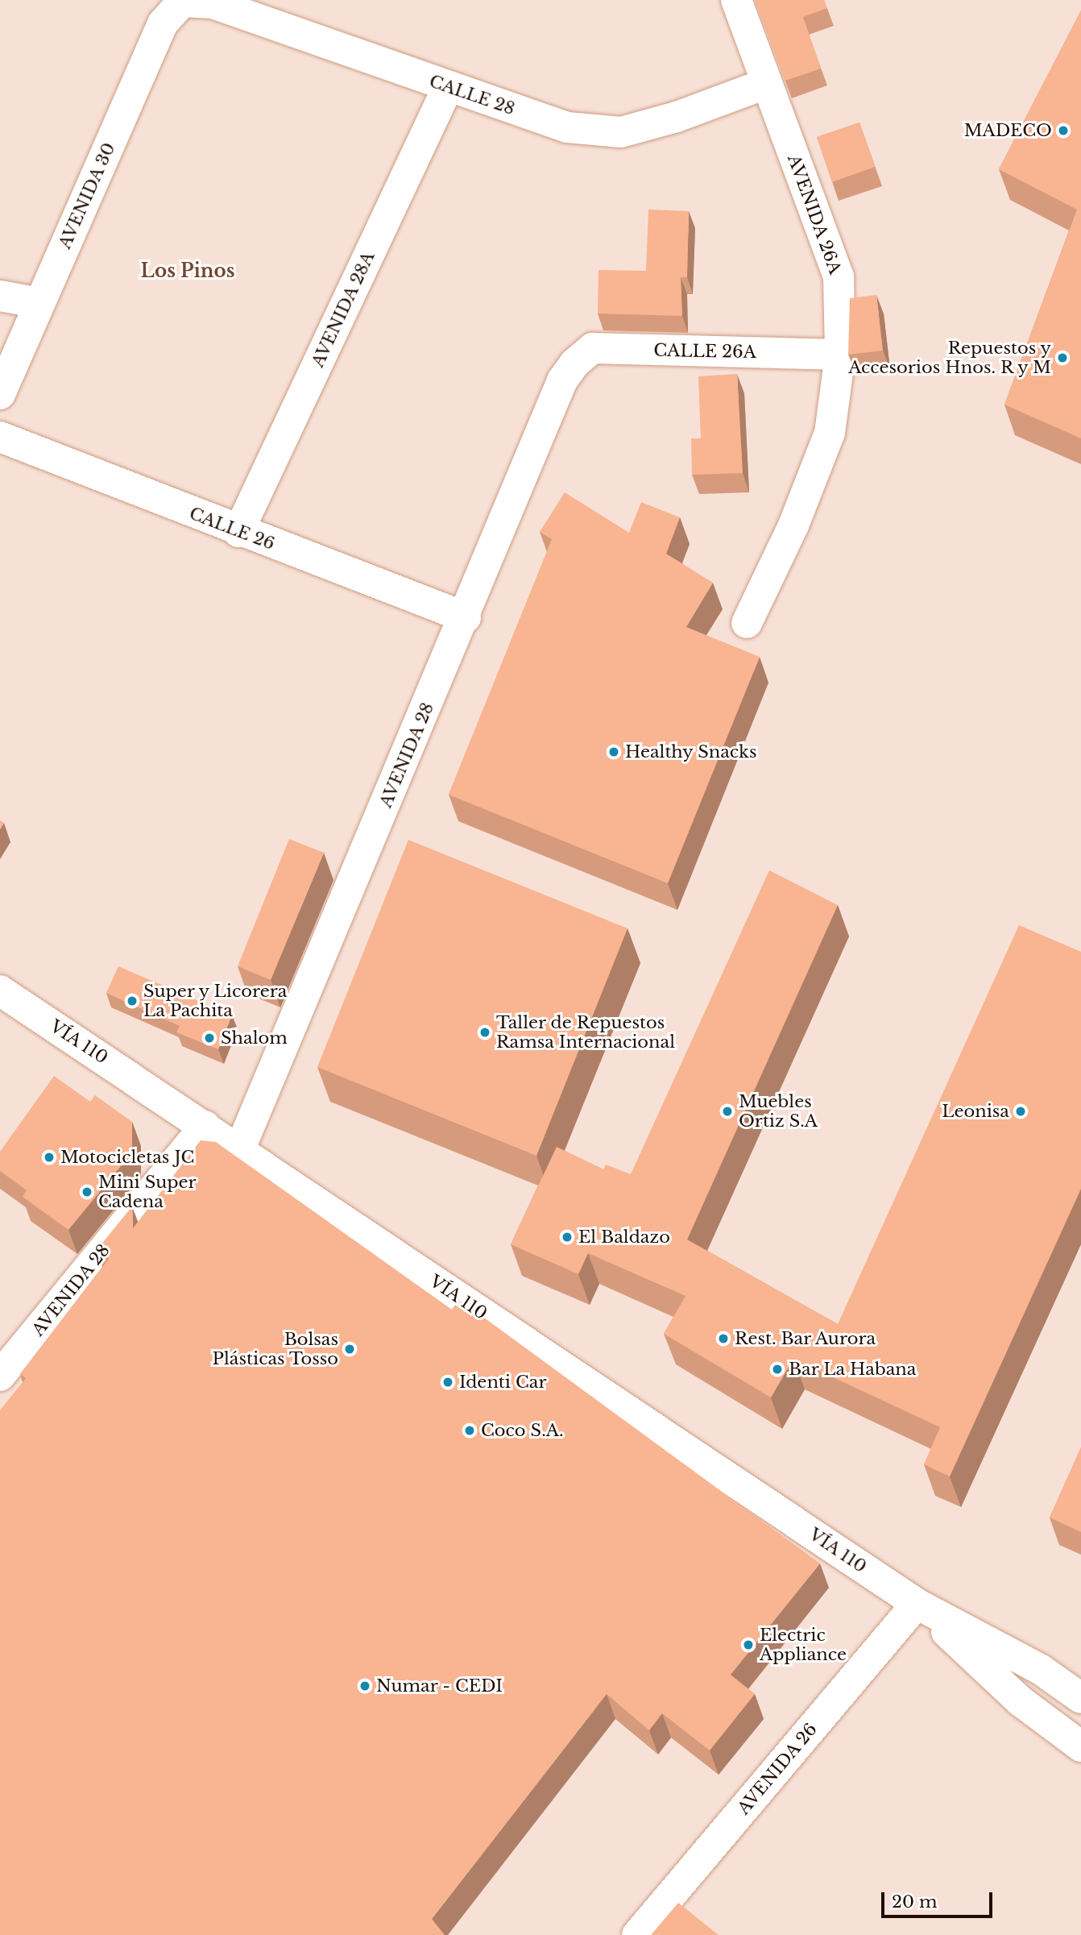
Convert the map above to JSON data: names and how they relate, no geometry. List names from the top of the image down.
{
  "streets": {
    "street": [
      "CALLE 28",
      "AVENIDA 30",
      "AVENIDA 26A",
      "AVENIDA 28A",
      "CALLE 26A",
      "CALLE 26",
      "AVENIDA 28",
      "VÍA 110",
      "AVENIDA 26"
    ]
  },
  "crossings": [
    ["CALLE 28", "AVENIDA 30"],
    ["CALLE 28", "AVENIDA 26A"],
    ["CALLE 28", "AVENIDA 28A"],
    ["AVENIDA 26A", "CALLE 26A"],
    ["AVENIDA 28A", "CALLE 26"],
    ["CALLE 26A", "AVENIDA 28"],
    ["CALLE 26", "AVENIDA 28"],
    ["AVENIDA 28", "VÍA 110"],
    ["VÍA 110", "AVENIDA 26"]
  ],
  "districts": ["Los Pinos"],
  "places": [
    "MADECO",
    "Repuestos y Accesorios Hnos. R y M",
    "Healthy Snacks",
    "Super y Licorera La Pachita",
    "Taller de Repuestos Ramsa Internacional",
    "Shalom",
    "Muebles Ortiz S.A",
    "Leonisa",
    "Motocicletas JC",
    "Mini Super Cadena",
    "El Baldazo",
    "Rest. Bar Aurora",
    "Bolsas Plásticas Tosso",
    "Bar La Habana",
    "Identi Car",
    "Coco S.A.",
    "Electric Appliance",
    "Numar - CEDI"
  ],
  "scale_bar": "20 m"
}
